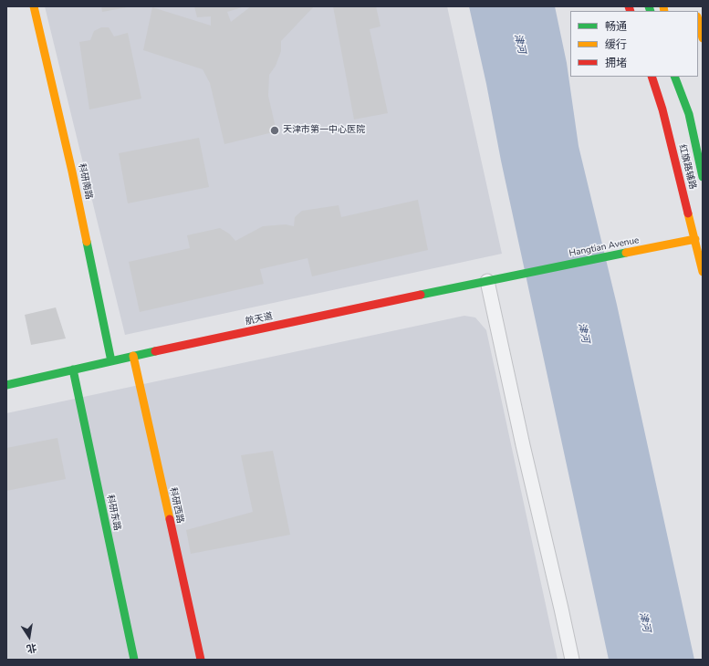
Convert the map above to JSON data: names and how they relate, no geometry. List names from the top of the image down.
{
  "streets": {
    "main road": [
      "红旗路辅路",
      "科研南路",
      "Hangtian Avenue",
      "航天道",
      "科研西路",
      "科研东路"
    ]
  },
  "crossings": [
    ["红旗路辅路", "Hangtian Avenue"],
    ["科研南路", "航天道"],
    ["Hangtian Avenue", "航天道"],
    ["航天道", "科研西路"],
    ["航天道", "科研东路"]
  ],
  "water": ["津河"],
  "places": ["天津市第一中心医院"],
  "legend": ["畅通", "缓行", "拥堵"],
  "north": "bottom"
}
